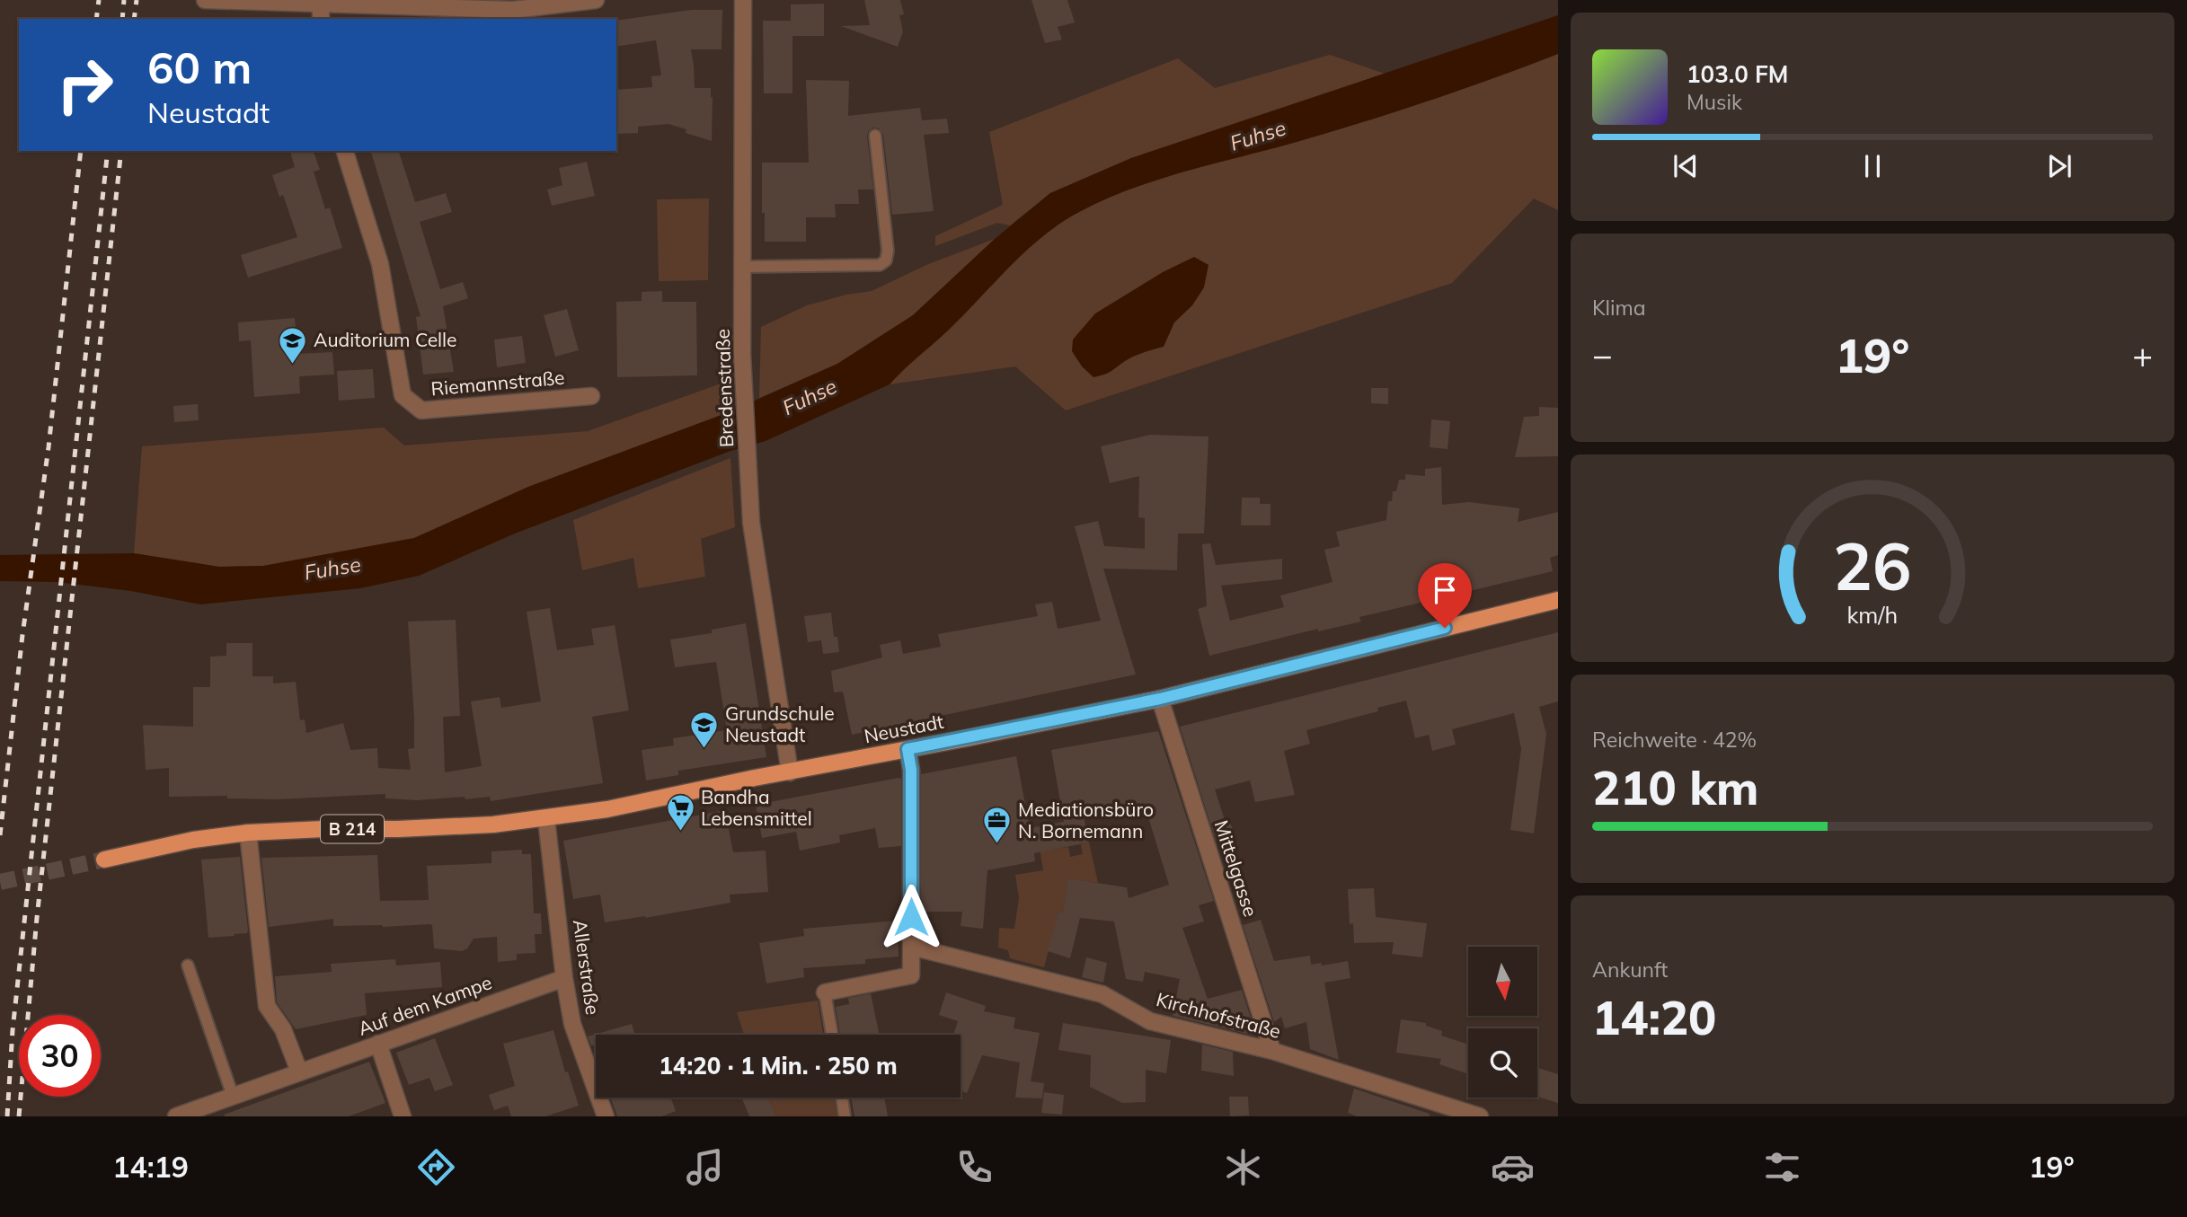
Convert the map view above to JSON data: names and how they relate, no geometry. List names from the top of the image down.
{
  "streets": {
    "main road": ["Neustadt", "B 214"],
    "street": [
      "Riemannstraße",
      "Bredenstraße",
      "Mittelgasse",
      "Allerstraße",
      "Auf dem Kampe",
      "Kirchhofstraße"
    ]
  },
  "crossings": [
    ["Bredenstraße", "Neustadt"],
    ["Neustadt", "B 214"],
    ["Neustadt", "Mittelgasse"],
    ["Neustadt", "Allerstraße"],
    ["Mittelgasse", "Kirchhofstraße"],
    ["Allerstraße", "Auf dem Kampe"]
  ],
  "water": ["Fuhse"],
  "places": {
    "school or university": ["Auditorium Celle", "Grundschule Neustadt"],
    "supermarket": ["Bandha Lebensmittel"],
    "office": ["Mediationsbüro N. Bornemann"]
  },
  "north": "bottom",
  "page": {
    "turn": ["60 m", "Neustadt"],
    "song": ["103.0 FM", "Musik"],
    "tile": [
      "Klima",
      ["Reichweite · 42%", "210 km"],
      ["Ankunft", "14:20"]
    ],
    "heat": ["−", "19°", "+"],
    "limit": "30",
    "trip": "14:20 · 1 Min. · 250 m",
    "tabs": ["14:19", "19°"],
    "gauge": ["26", "km/h"]
  }
}
